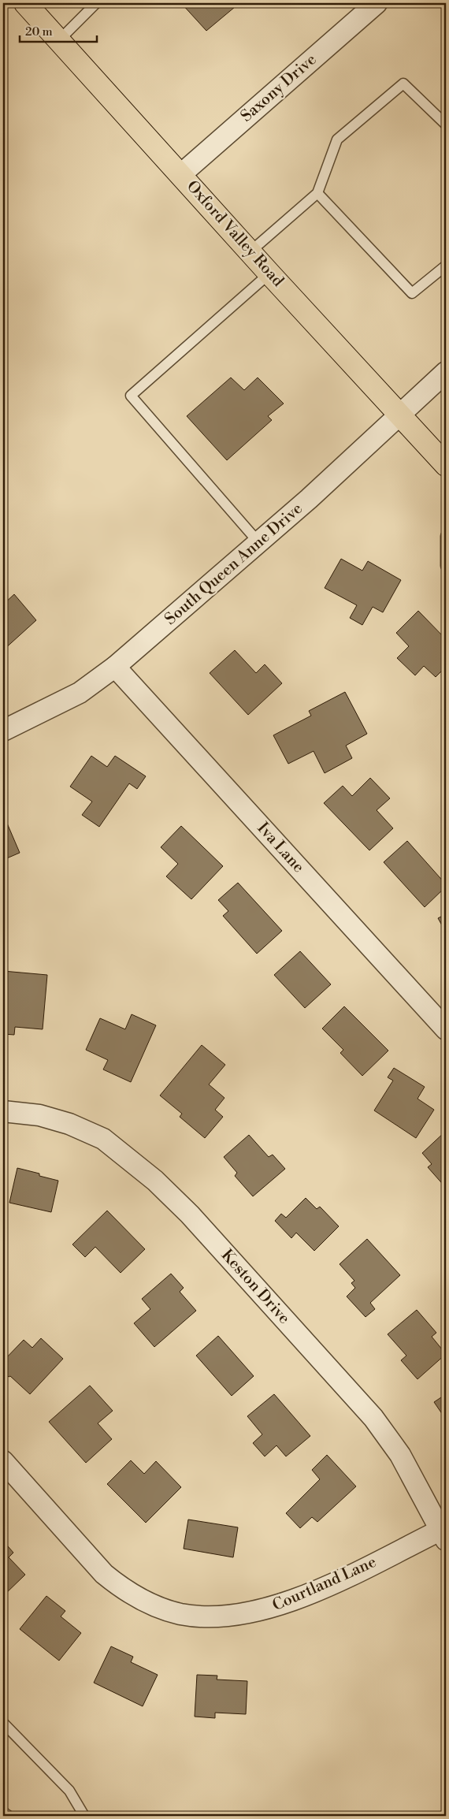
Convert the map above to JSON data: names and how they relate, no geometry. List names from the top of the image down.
{
  "streets": {
    "main road": ["Oxford Valley Road"],
    "street": [
      "Saxony Drive",
      "South Queen Anne Drive",
      "Iva Lane",
      "Keston Drive",
      "Courtland Lane"
    ]
  },
  "crossings": [
    ["Saxony Drive", "Oxford Valley Road"],
    ["Oxford Valley Road", "South Queen Anne Drive"],
    ["South Queen Anne Drive", "Iva Lane"],
    ["Keston Drive", "Courtland Lane"]
  ],
  "scale_bar": "20 m"
}
